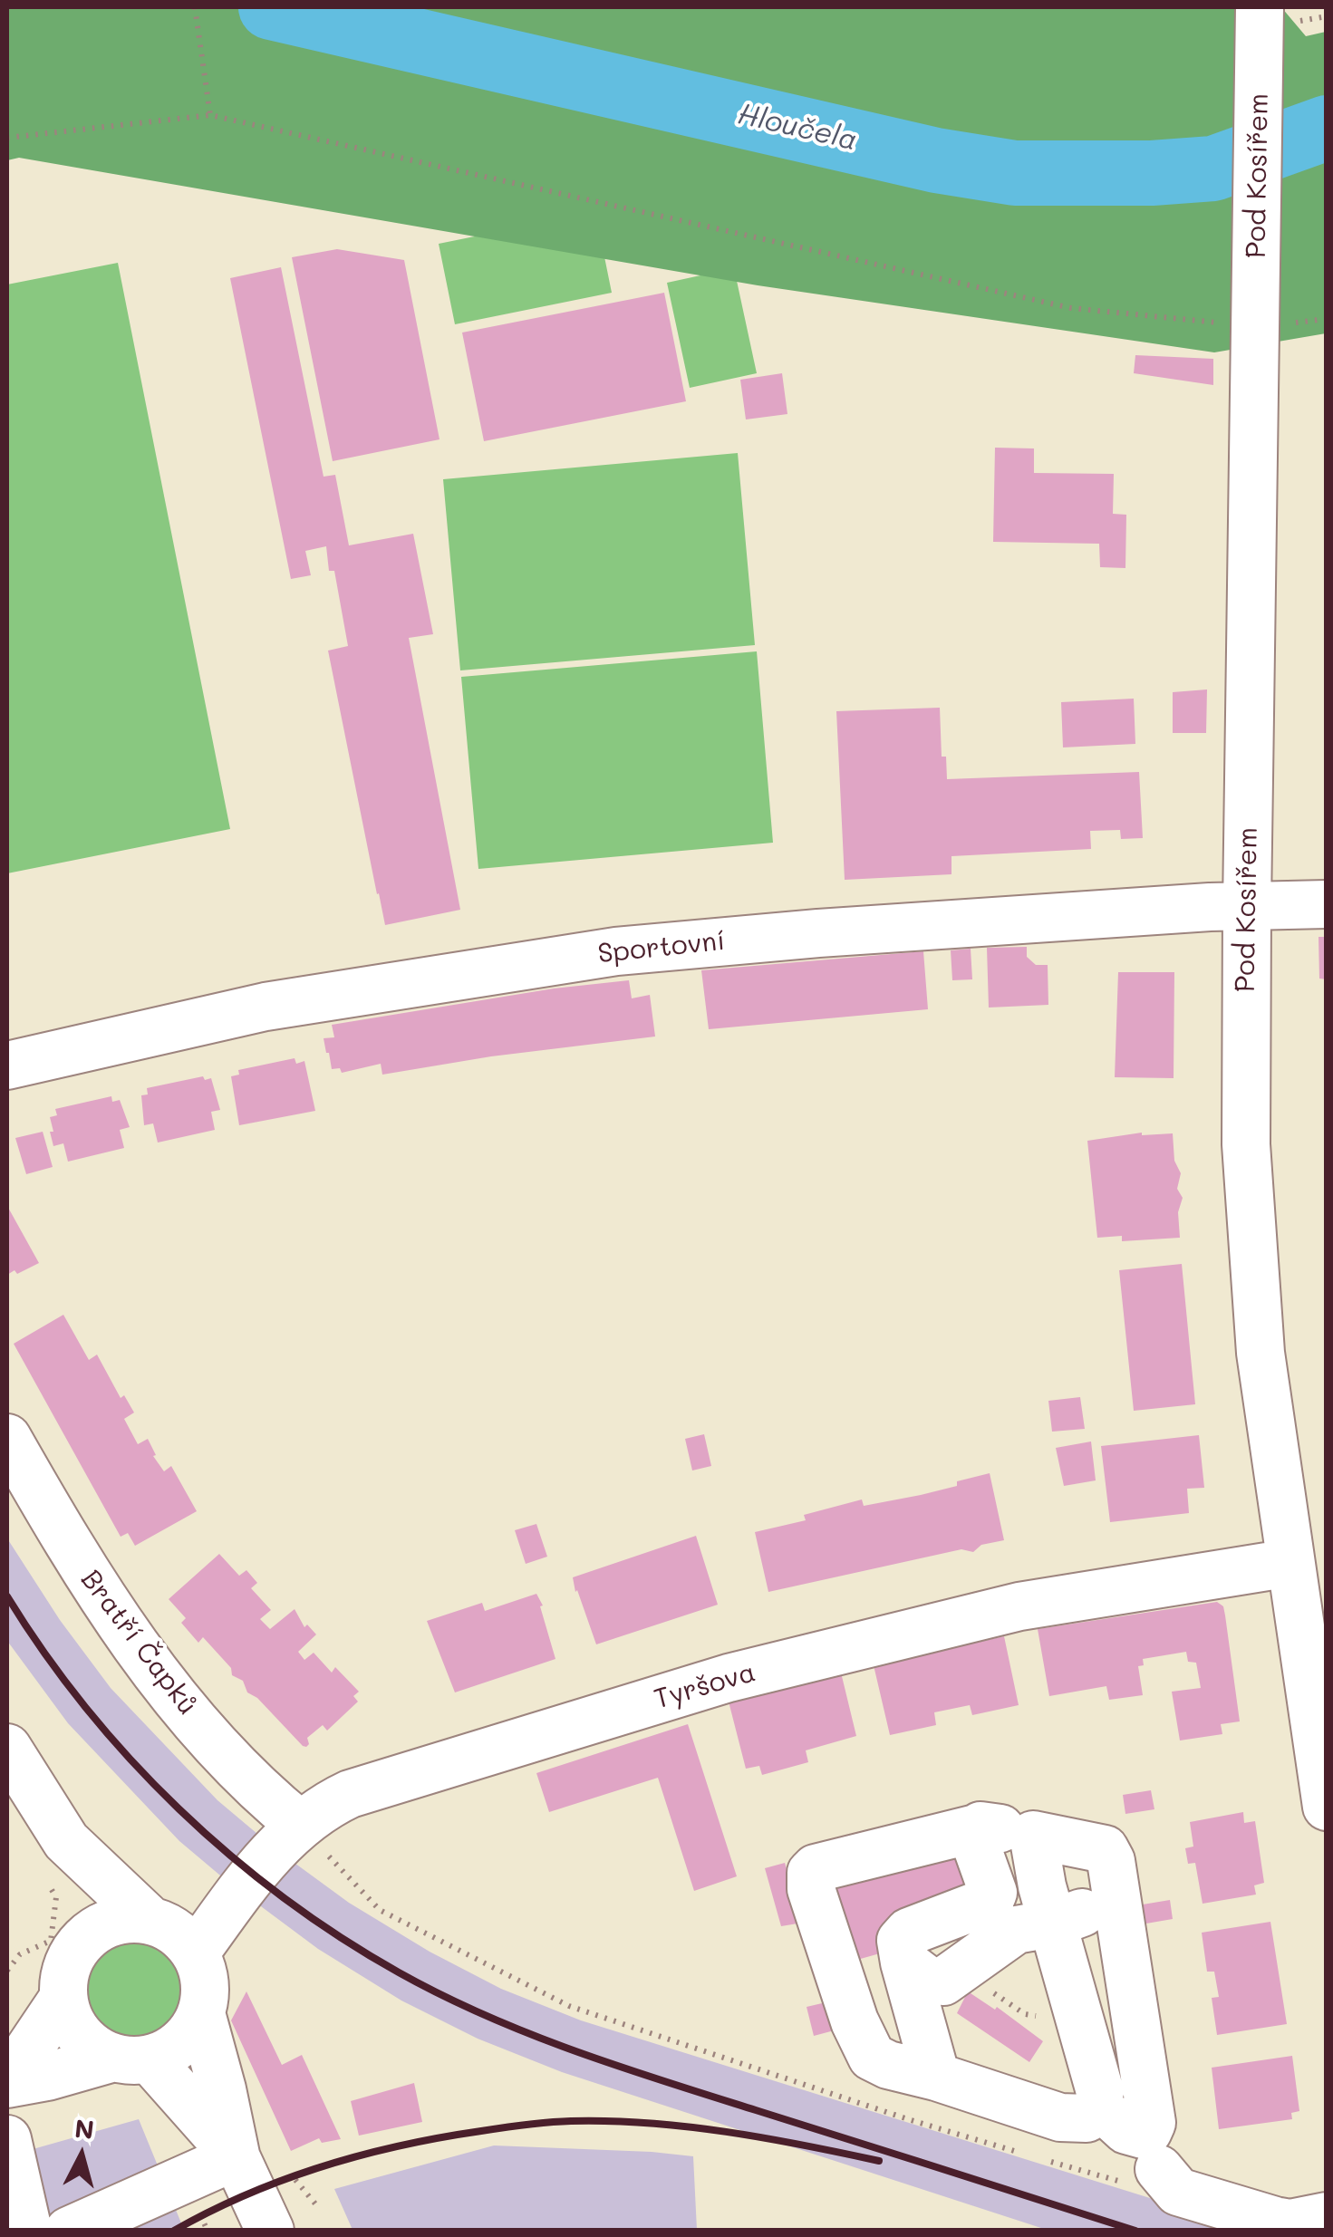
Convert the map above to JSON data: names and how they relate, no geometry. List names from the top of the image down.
{
  "streets": {
    "street": [
      "Pod Kosířem",
      "Sportovní",
      "Bratří Čapků",
      "Tyršova"
    ]
  },
  "crossings": [
    ["Pod Kosířem", "Sportovní"],
    ["Pod Kosířem", "Tyršova"],
    ["Bratří Čapků", "Tyršova"]
  ],
  "water": ["Hloučela"],
  "north": "top"
}
